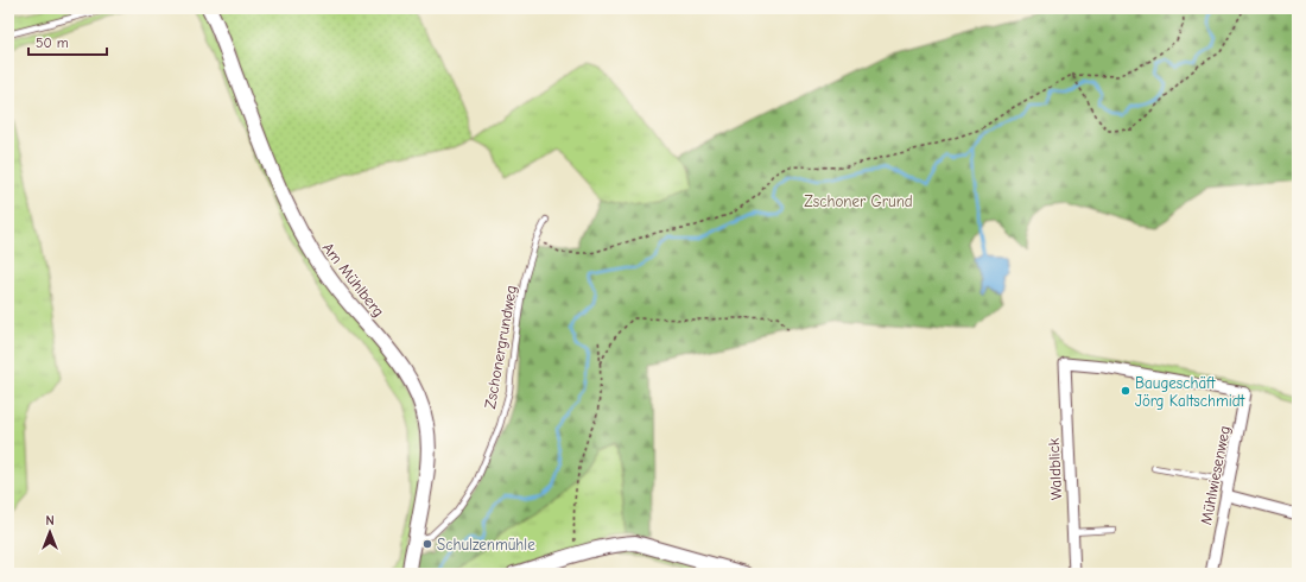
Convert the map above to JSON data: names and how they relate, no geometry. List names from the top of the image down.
{
  "streets": {
    "street": ["Am Mühlberg", "Waldblick", "Mühlwiesenweg"],
    "lane": ["Zschonergrundweg"]
  },
  "crossings": [
    ["Am Mühlberg", "Zschonergrundweg"],
    ["Waldblick", "Mühlwiesenweg"]
  ],
  "parks": ["Zschoner Grund"],
  "places": ["Baugeschäft Jörg Kaltschmidt", "Schulzenmühle"],
  "scale_bar": "50 m",
  "north": "top"
}
